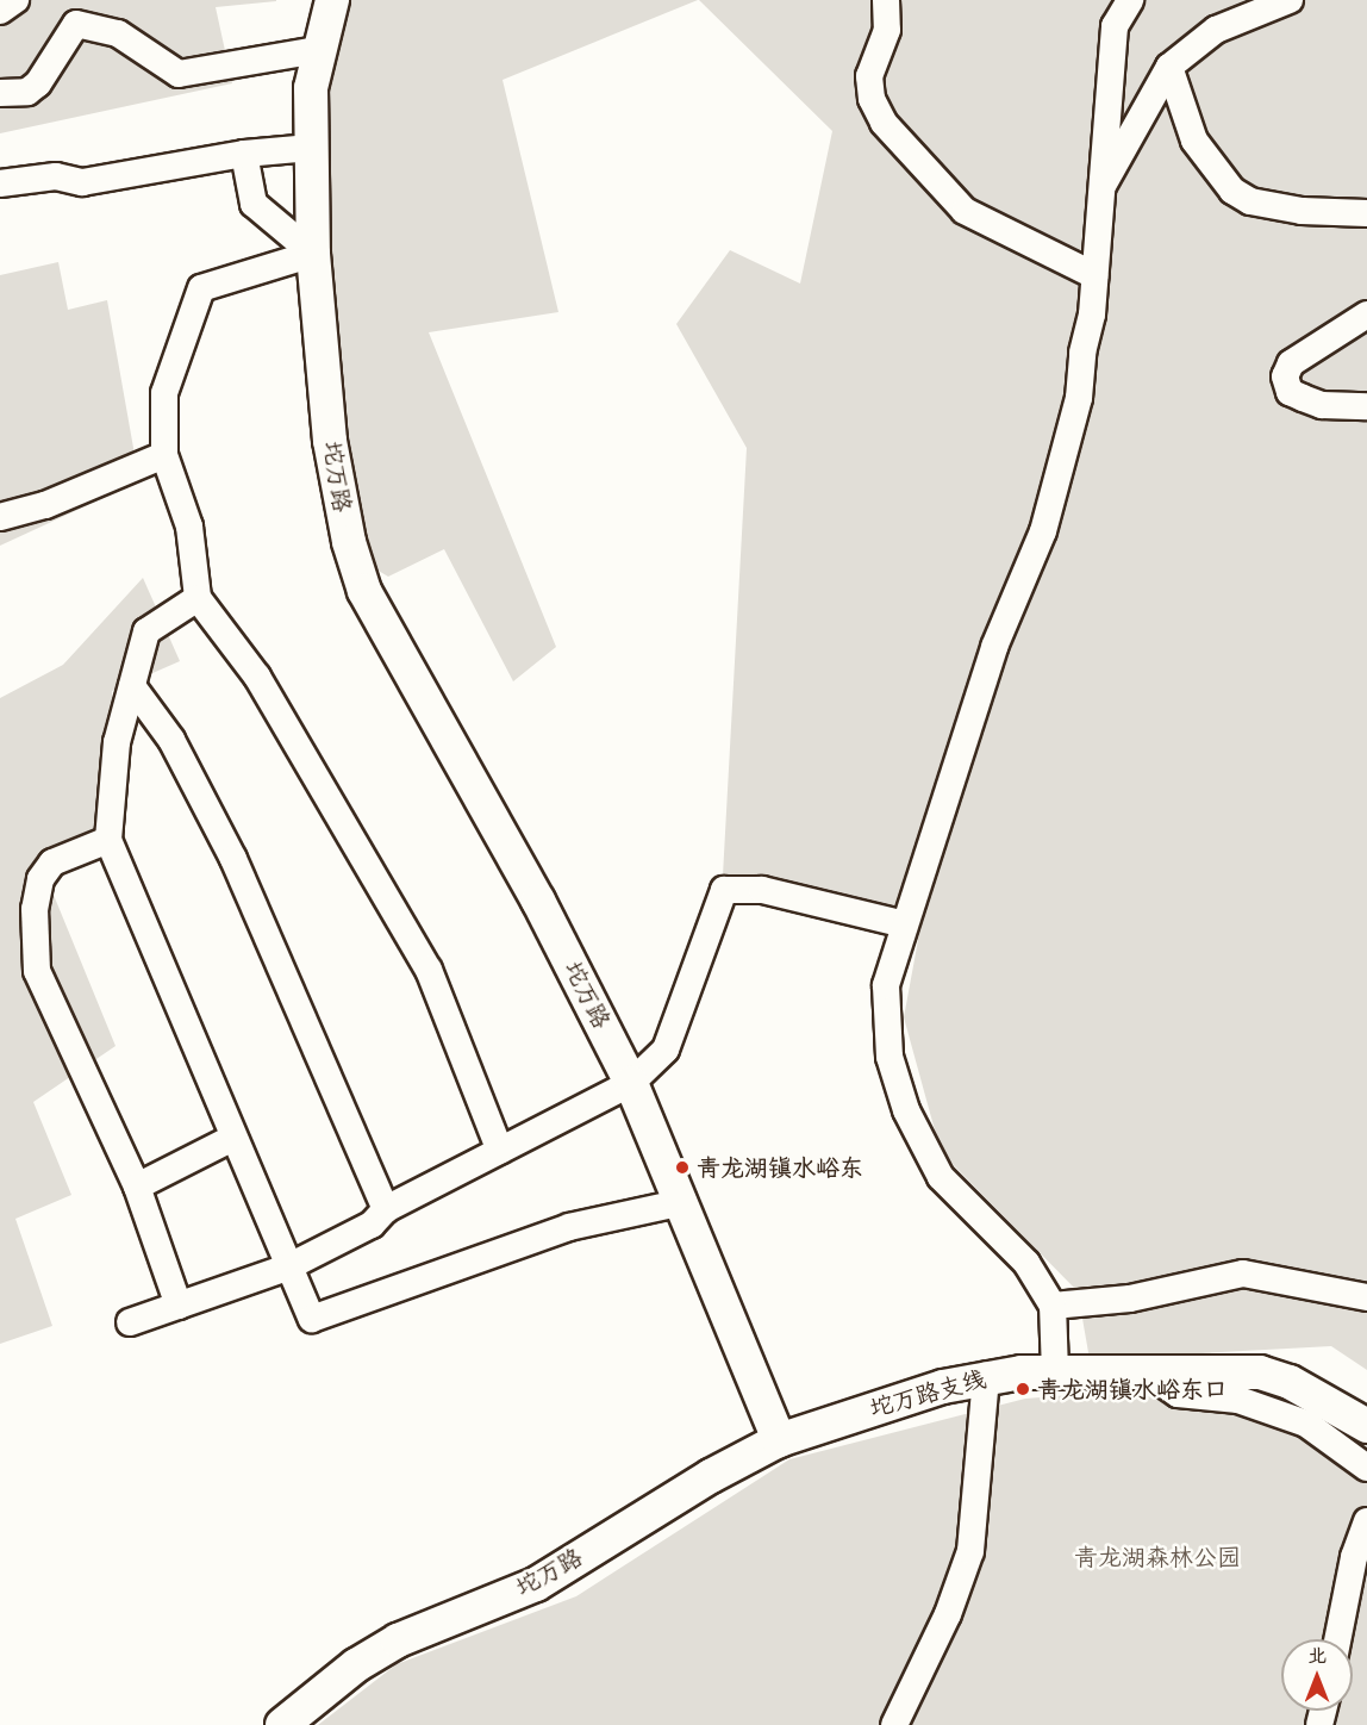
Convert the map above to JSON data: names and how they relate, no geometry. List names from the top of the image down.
{
  "streets": {
    "main road": ["坨万路", "坨万路支线"]
  },
  "crossings": [
    ["坨万路", "坨万路支线"]
  ],
  "parks": ["青龙湖森林公园"],
  "places": ["青龙湖镇水峪东", "青龙湖镇水峪东口"],
  "north": "top"
}
